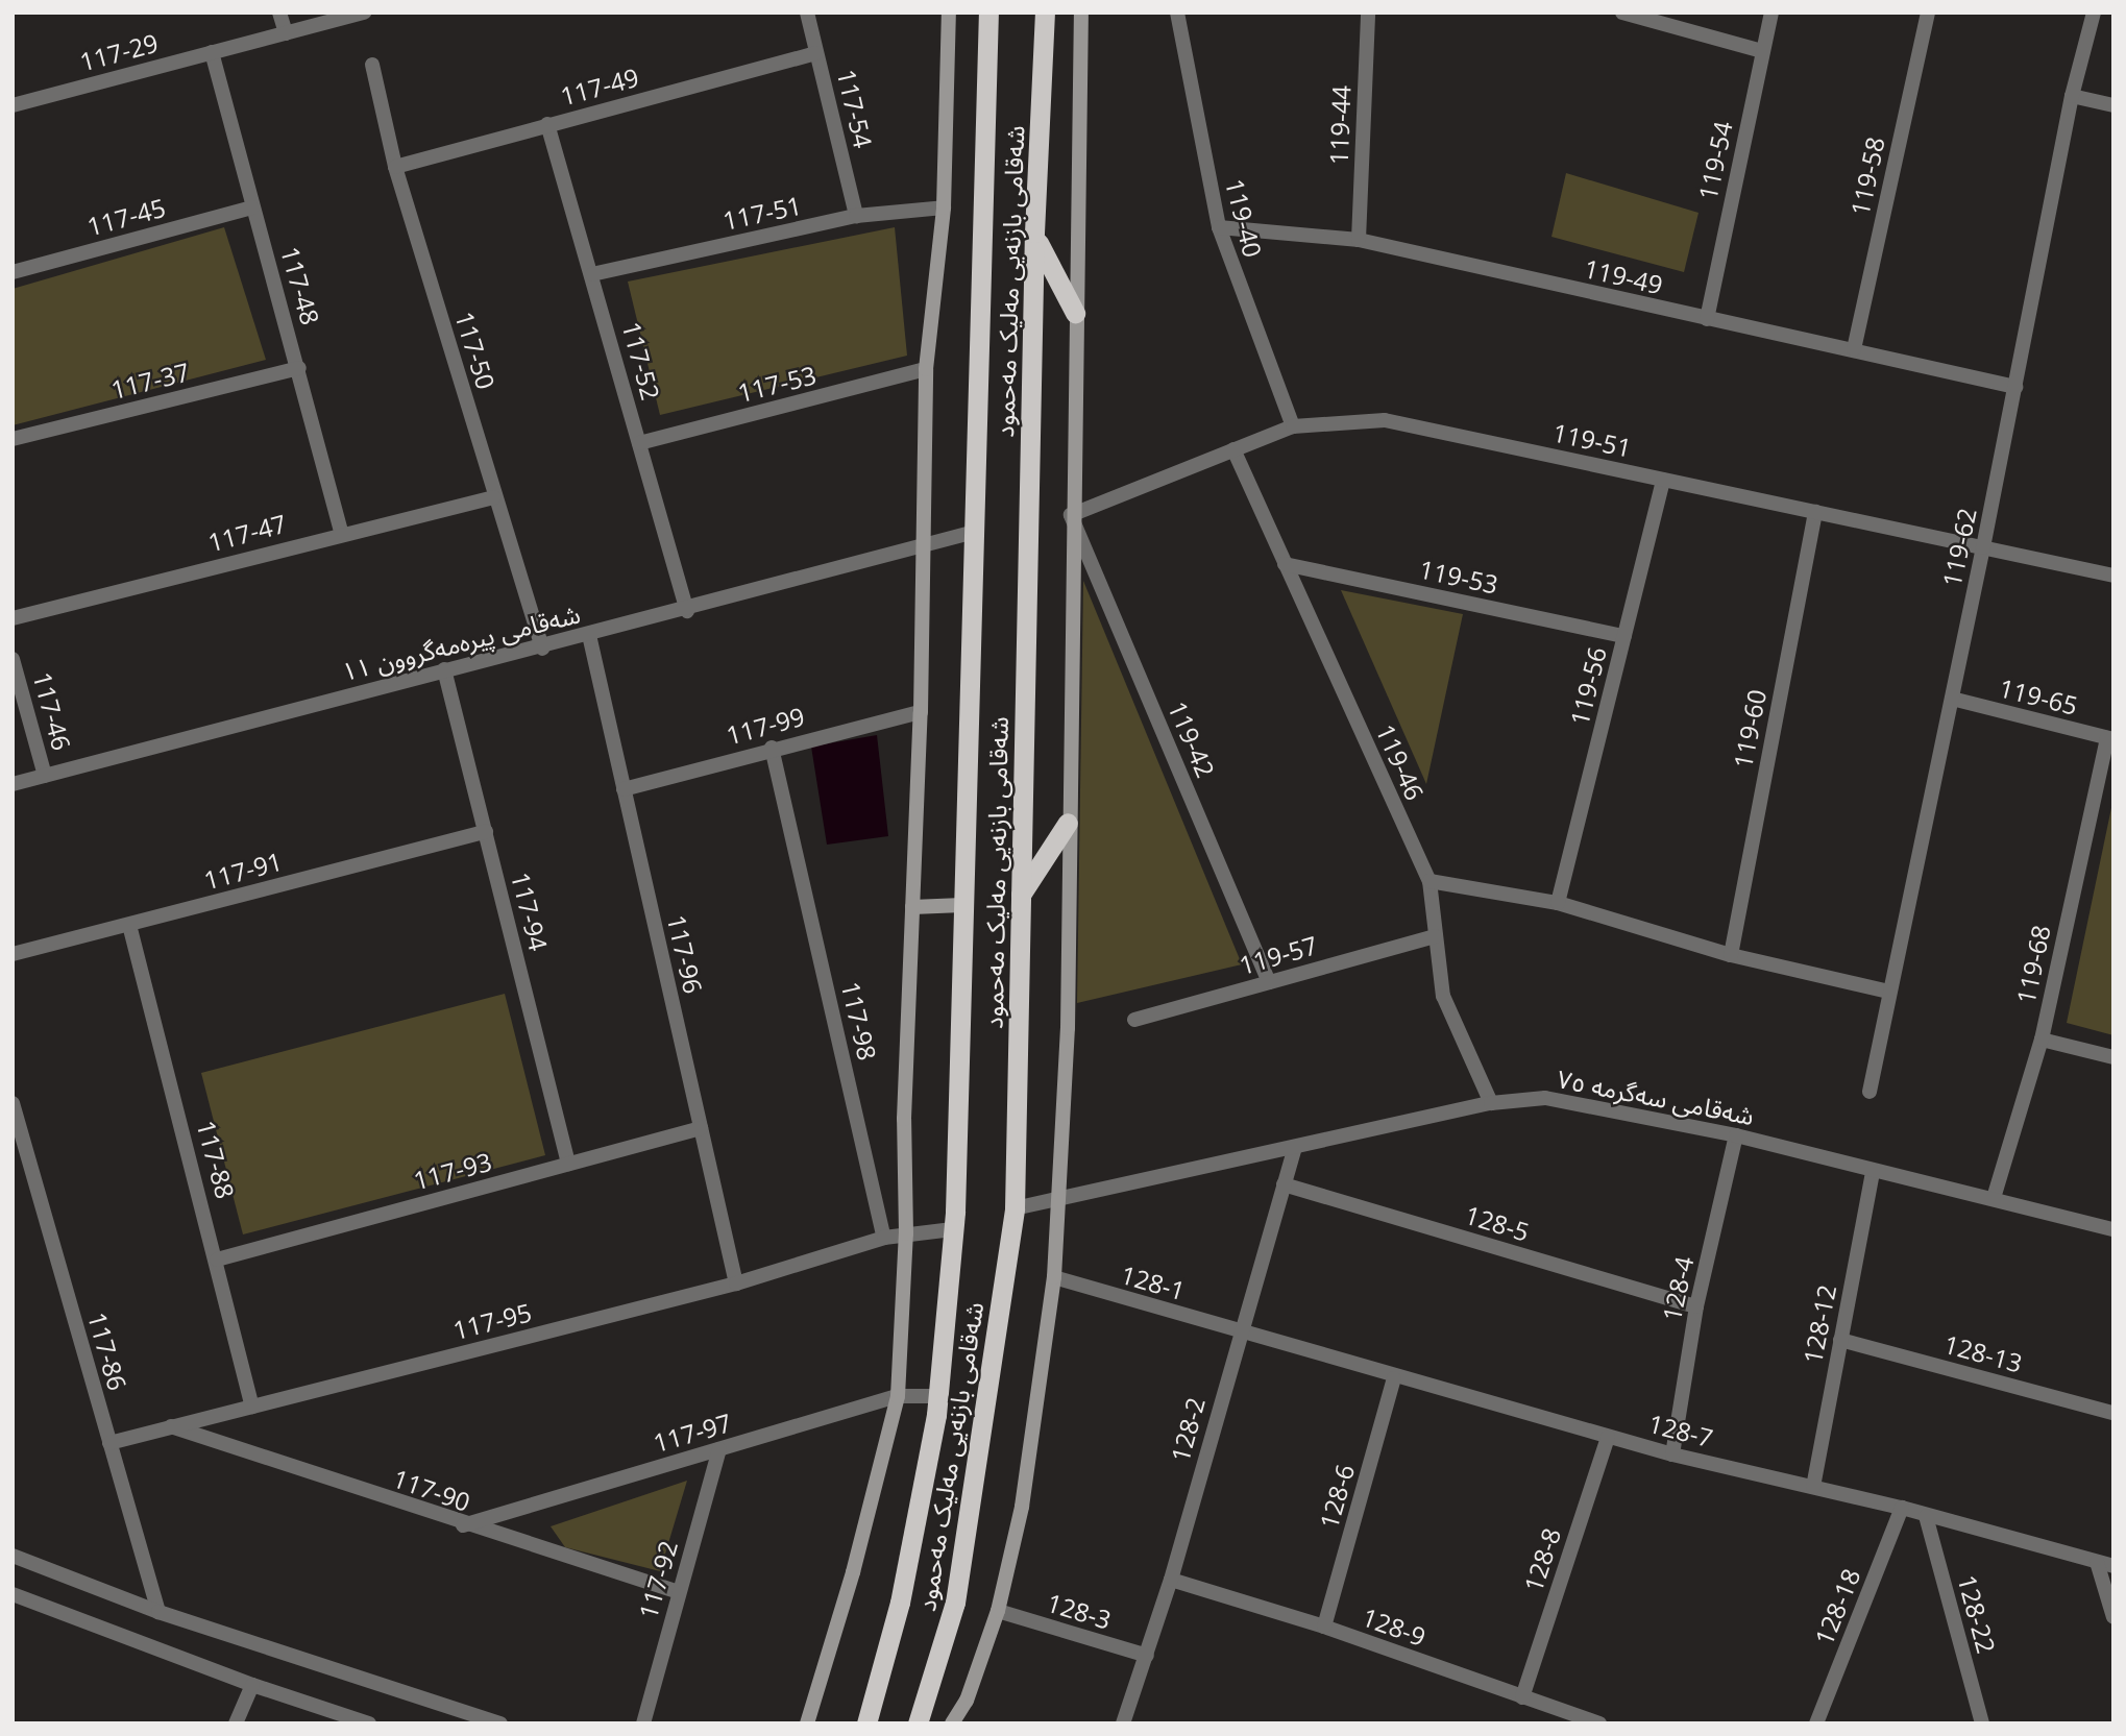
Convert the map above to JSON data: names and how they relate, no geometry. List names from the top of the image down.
{
  "streets": {
    "highway": ["شەقامی بازنەیی مەلیک مەحمود"],
    "street": [
      "117-29",
      "117-49",
      "117-54",
      "119-44",
      "119-54",
      "119-58",
      "117-51",
      "117-45",
      "119-40",
      "119-49",
      "117-48",
      "117-50",
      "117-52",
      "117-37",
      "117-53",
      "119-51",
      "117-47",
      "119-62",
      "119-53",
      "شەقامی پیرەمەگروون ١١",
      "119-56",
      "119-65",
      "117-46",
      "117-99",
      "119-60",
      "119-42",
      "119-46",
      "117-91",
      "117-94",
      "117-96",
      "119-57",
      "119-68",
      "117-98",
      "شەقامی سەگرمە ٧٥",
      "117-88",
      "117-93",
      "128-5",
      "128-1",
      "128-4",
      "117-95",
      "128-12",
      "117-86",
      "128-13",
      "128-2",
      "128-7",
      "117-97",
      "117-90",
      "128-6",
      "128-8",
      "117-92",
      "128-18",
      "128-3",
      "128-22",
      "128-9"
    ]
  },
  "crossings": [
    ["117-29", "117-48"],
    ["117-49", "117-54"],
    ["117-49", "117-50"],
    ["117-49", "117-52"],
    ["117-54", "117-51"],
    ["119-44", "119-49"],
    ["119-54", "119-49"],
    ["119-58", "119-49"],
    ["117-51", "117-52"],
    ["117-45", "117-48"],
    ["119-40", "119-49"],
    ["119-40", "119-51"],
    ["119-49", "119-62"],
    ["شەقامی بازنەیی مەلیک مەحمود", "شەقامی پیرەمەگروون ١١"],
    ["شەقامی بازنەیی مەلیک مەحمود", "شەقامی سەگرمە ٧٥"],
    ["شەقامی بازنەیی مەلیک مەحمود", "117-97"],
    ["117-48", "117-37"],
    ["117-48", "117-47"],
    ["117-50", "117-47"],
    ["117-50", "شەقامی پیرەمەگروون ١١"],
    ["117-52", "117-53"],
    ["117-52", "شەقامی پیرەمەگروون ١١"],
    ["119-51", "119-62"],
    ["119-51", "119-56"],
    ["119-51", "119-60"],
    ["119-51", "119-42"],
    ["119-51", "119-46"],
    ["119-62", "119-65"],
    ["119-53", "119-56"],
    ["119-53", "119-46"],
    ["شەقامی پیرەمەگروون ١١", "117-46"],
    ["شەقامی پیرەمەگروون ١١", "117-94"],
    ["شەقامی پیرەمەگروون ١١", "117-96"],
    ["119-65", "119-68"],
    ["117-99", "117-96"],
    ["117-99", "117-98"],
    ["119-42", "119-57"],
    ["119-46", "119-57"],
    ["119-46", "شەقامی سەگرمە ٧٥"],
    ["117-91", "117-94"],
    ["117-91", "117-88"],
    ["117-94", "117-93"],
    ["117-96", "117-93"],
    ["117-96", "117-95"],
    ["119-68", "شەقامی سەگرمە ٧٥"],
    ["117-98", "117-95"],
    ["شەقامی سەگرمە ٧٥", "128-4"],
    ["شەقامی سەگرمە ٧٥", "128-12"],
    ["شەقامی سەگرمە ٧٥", "128-2"],
    ["117-88", "117-93"],
    ["117-88", "117-95"],
    ["128-5", "128-4"],
    ["128-5", "128-2"],
    ["128-1", "128-2"],
    ["128-1", "128-7"],
    ["128-4", "128-7"],
    ["117-95", "117-86"],
    ["117-95", "117-90"],
    ["128-12", "128-13"],
    ["128-12", "128-7"],
    ["128-2", "128-7"],
    ["128-2", "128-3"],
    ["128-2", "128-9"],
    ["128-7", "128-6"],
    ["128-7", "128-8"],
    ["128-7", "128-18"],
    ["128-7", "128-22"],
    ["117-97", "117-90"],
    ["117-97", "117-92"],
    ["117-90", "117-92"],
    ["128-6", "128-9"],
    ["128-8", "128-9"]
  ]
}
